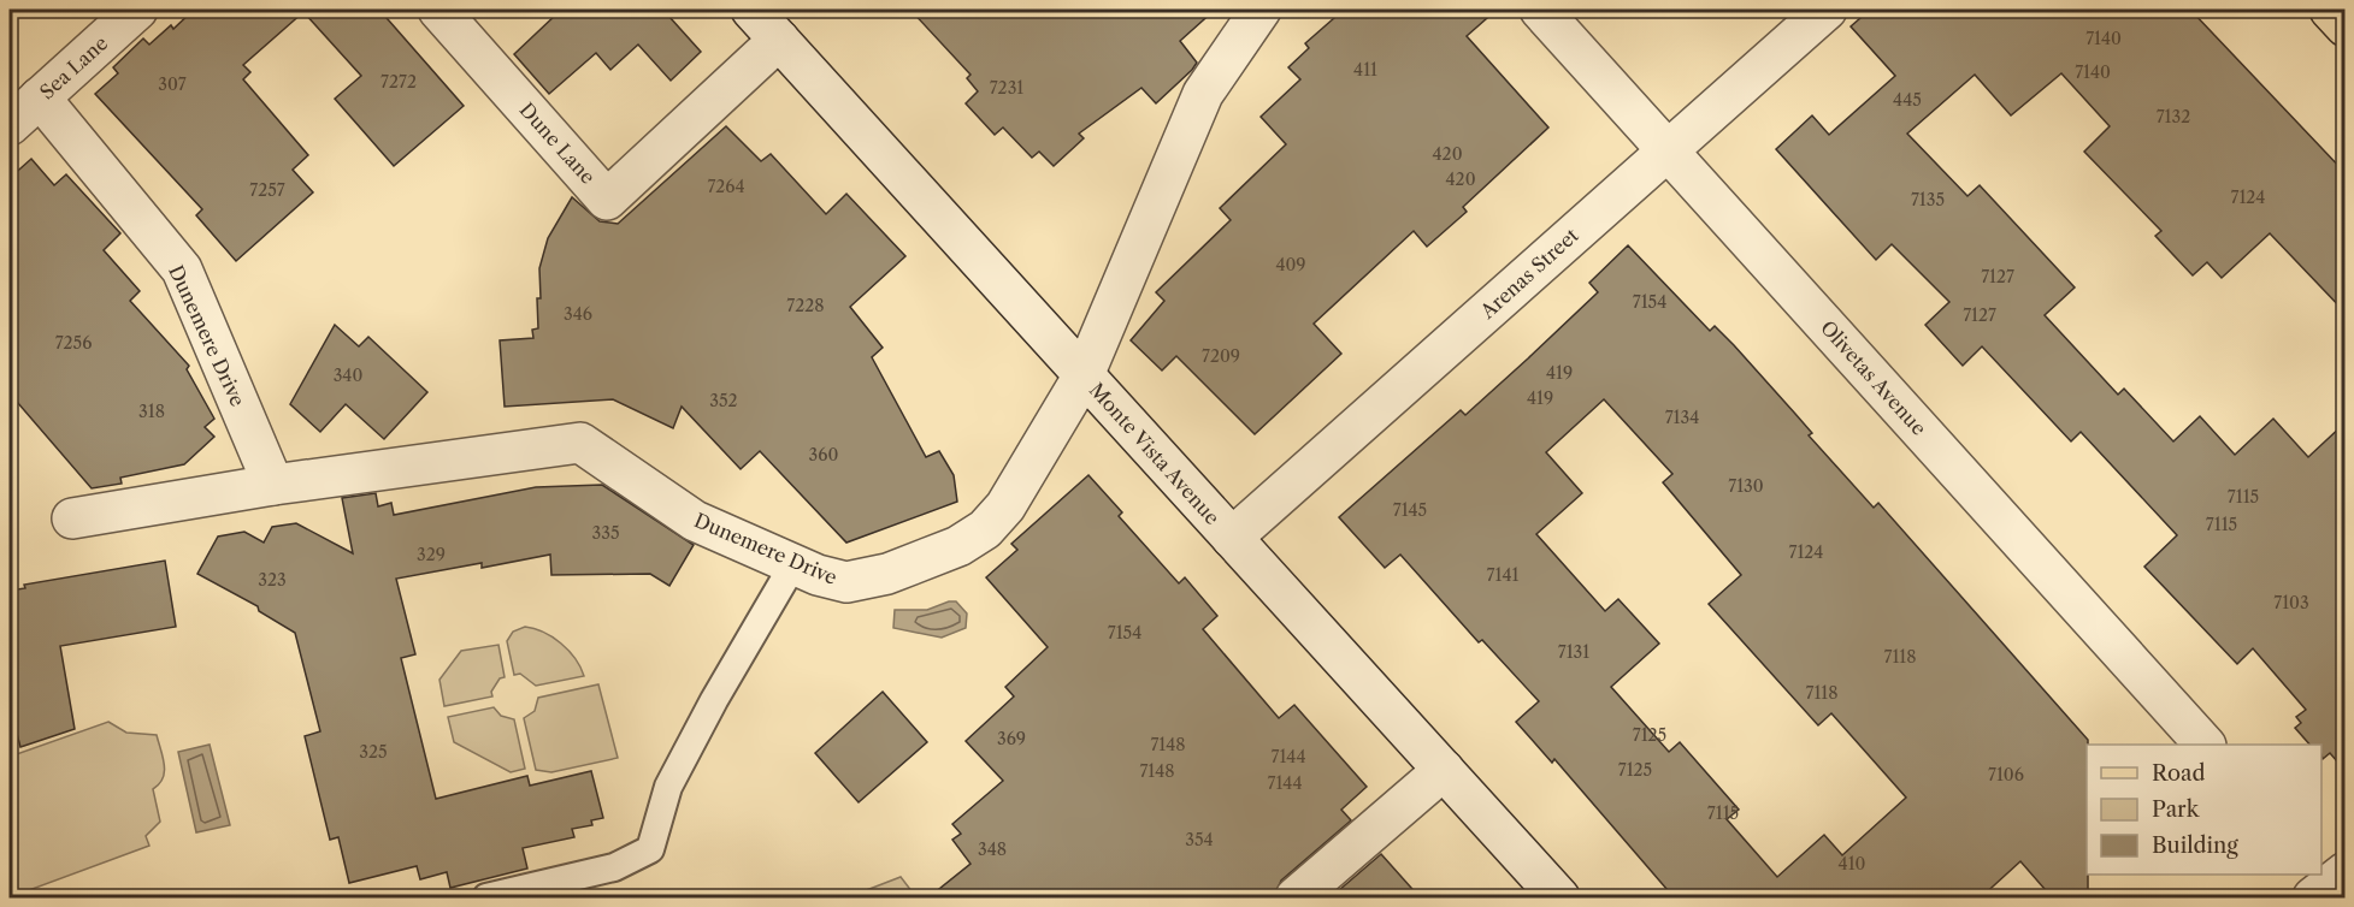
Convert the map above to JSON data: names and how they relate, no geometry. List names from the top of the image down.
{
  "streets": {
    "street": [
      "Sea Lane",
      "Dune Lane",
      "Arenas Street",
      "Dunemere Drive",
      "Olivetas Avenue",
      "Monte Vista Avenue"
    ]
  },
  "crossings": [
    ["Sea Lane", "Dunemere Drive"],
    ["Dune Lane", "Monte Vista Avenue"],
    ["Arenas Street", "Olivetas Avenue"],
    ["Arenas Street", "Monte Vista Avenue"],
    ["Dunemere Drive", "Monte Vista Avenue"]
  ],
  "house_numbers": [
    "7140",
    "411",
    "7140",
    "7272",
    "307",
    "7231",
    "445",
    "7132",
    "420",
    "420",
    "7264",
    "7257",
    "7124",
    "7135",
    "409",
    "7127",
    "7154",
    "7228",
    "346",
    "7127",
    "7256",
    "7209",
    "419",
    "340",
    "419",
    "352",
    "318",
    "7134",
    "360",
    "7130",
    "7115",
    "7145",
    "7115",
    "335",
    "7124",
    "329",
    "7141",
    "323",
    "7103",
    "7154",
    "7131",
    "7118",
    "7118",
    "7125",
    "369",
    "7148",
    "325",
    "7144",
    "7125",
    "7148",
    "7106",
    "7144",
    "7115",
    "354",
    "348",
    "410"
  ],
  "legend": ["Road", "Park", "Building"]
}
